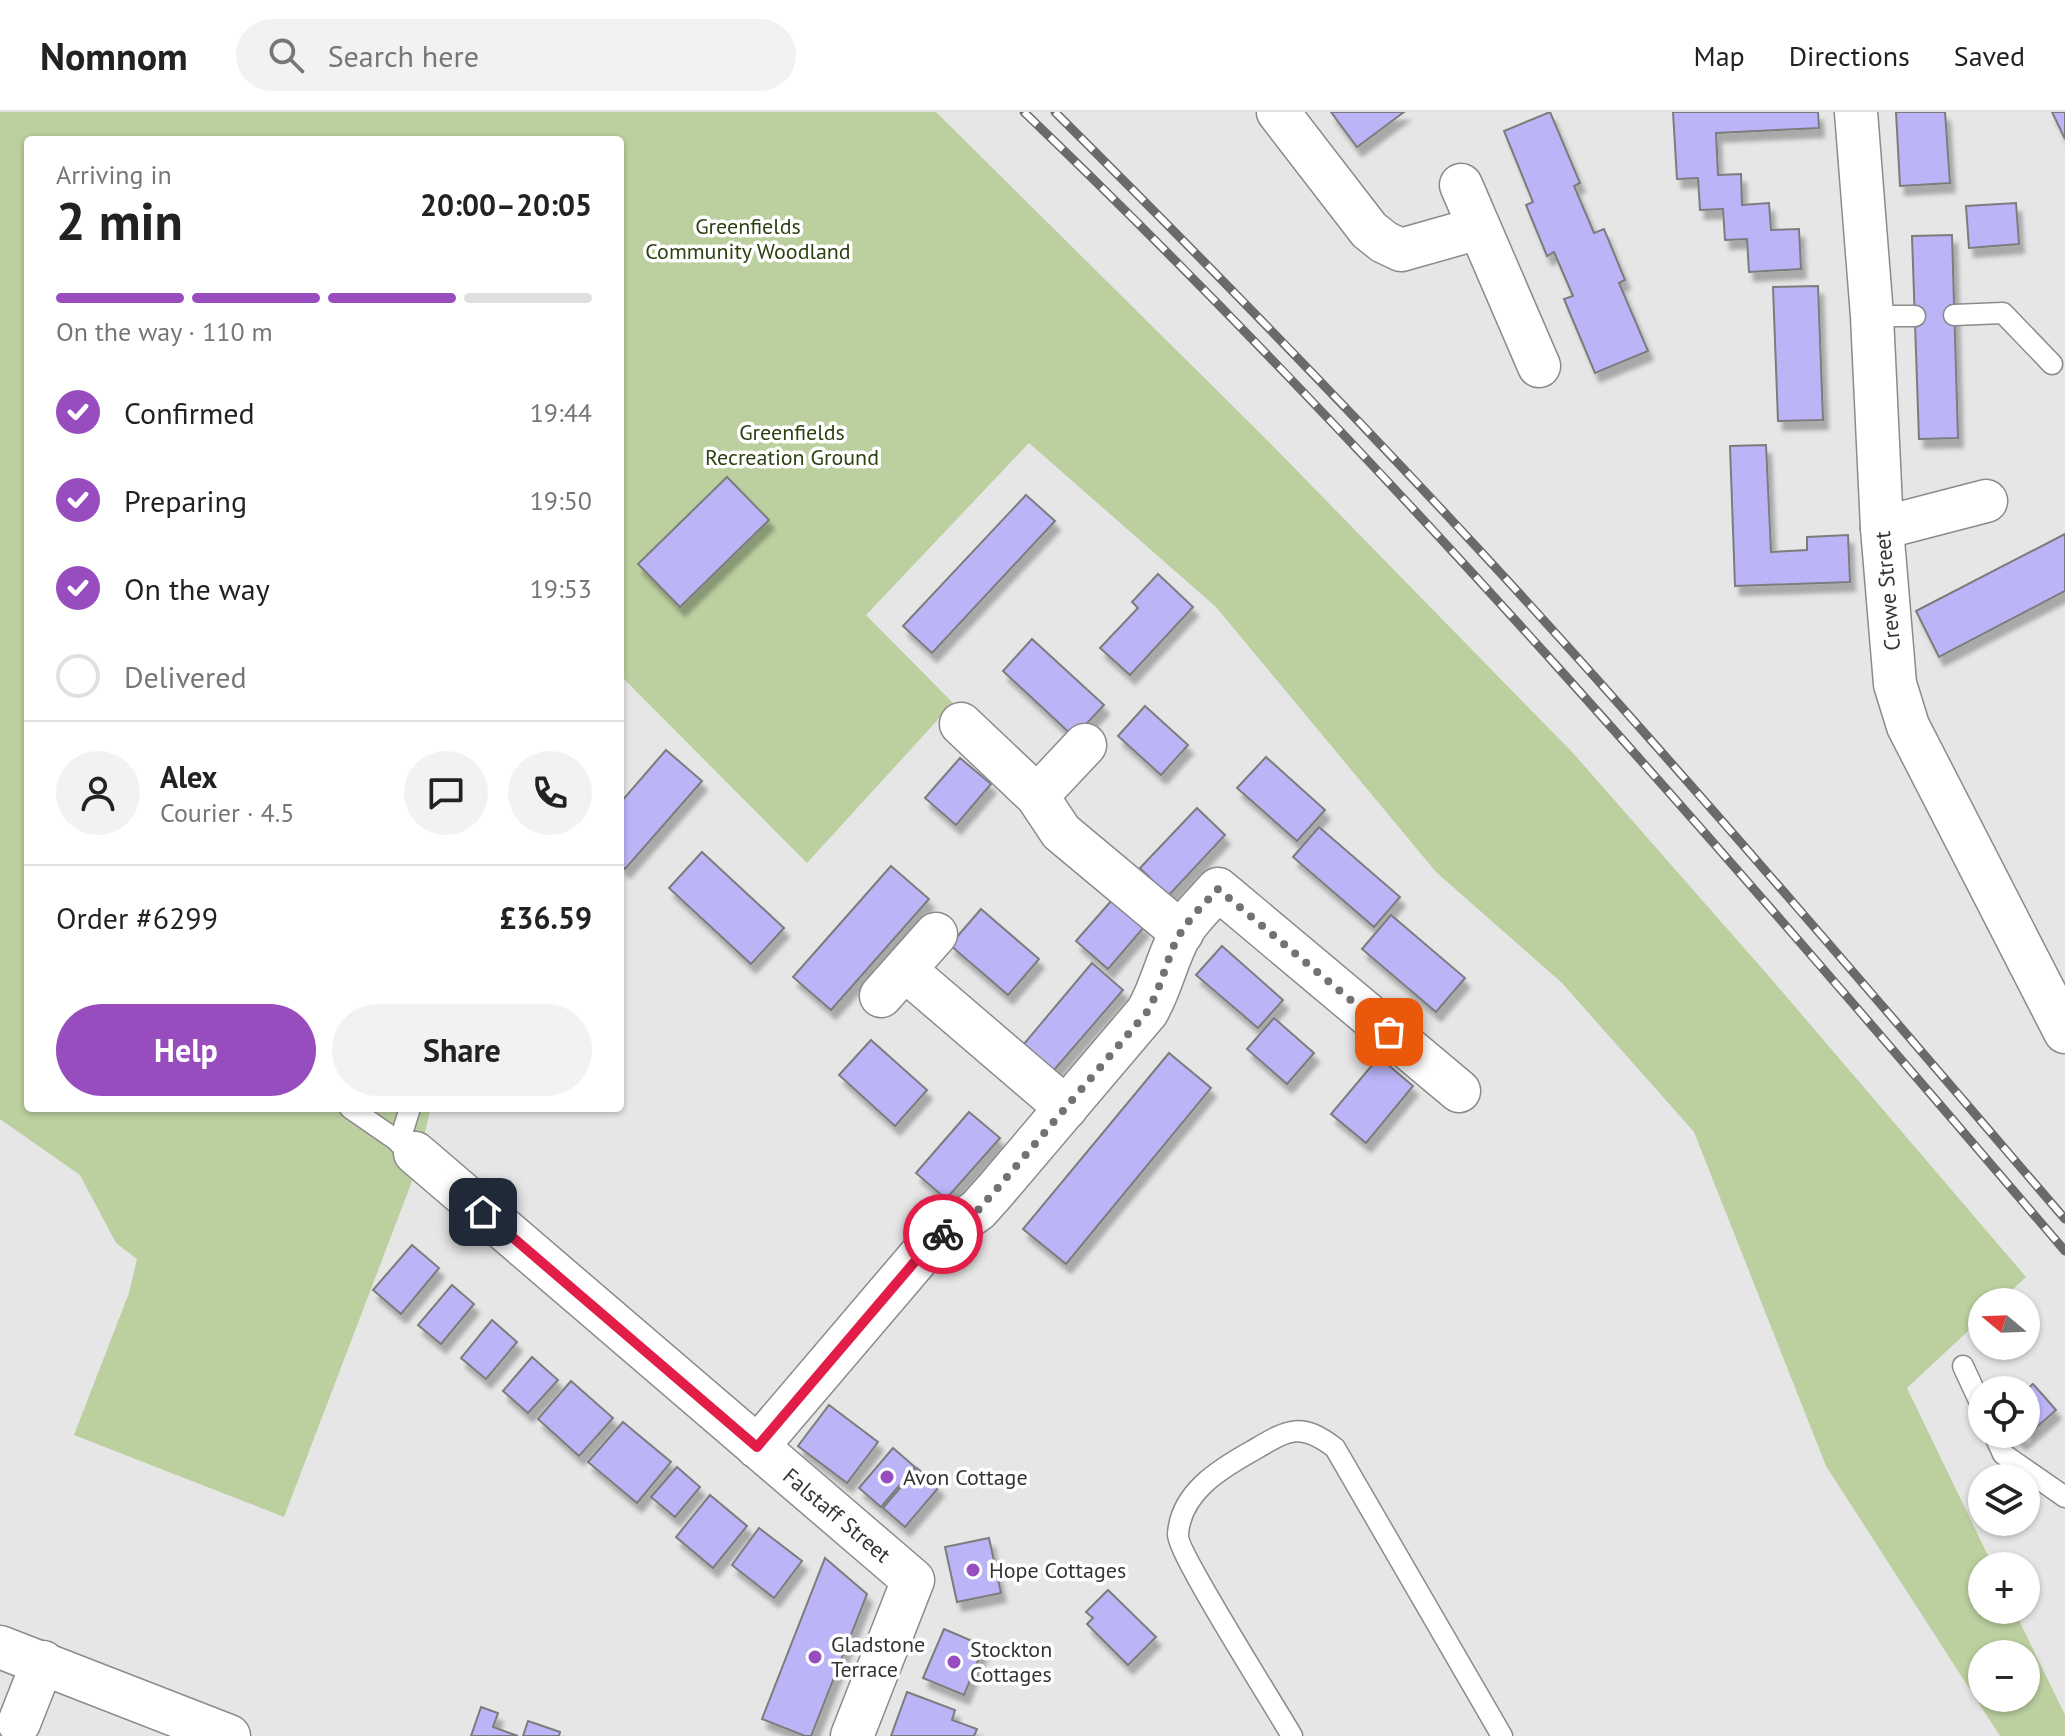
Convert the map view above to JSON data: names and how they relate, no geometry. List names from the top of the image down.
{
  "streets": {
    "street": ["Crewe Street", "Falstaff Street"]
  },
  "parks": ["Greenfields Community Woodland", "Greenfields Recreation Ground"],
  "places": [
    "Avon Cottage",
    "Hope Cottages",
    "Gladstone Terrace",
    "Stockton Cottages"
  ],
  "north": "left",
  "page": {
    "header": "Nomnom",
    "search": "Search here",
    "nav": ["Map", "Directions", "Saved"],
    "heading": ["2 min", "Arriving in", "20:00–20:05"],
    "panel": [
      "Alex",
      "Courier · 4.5",
      "Order #6299",
      "£36.59"
    ],
    "bar": "On the way · 110 m",
    "list": [
      ["Confirmed", "19:44"],
      ["Preparing", "19:50"],
      ["On the way", "19:53"],
      "Delivered"
    ],
    "buttons": ["Help", "Share"],
    "map_buttons": ["+", "−"]
  }
}
